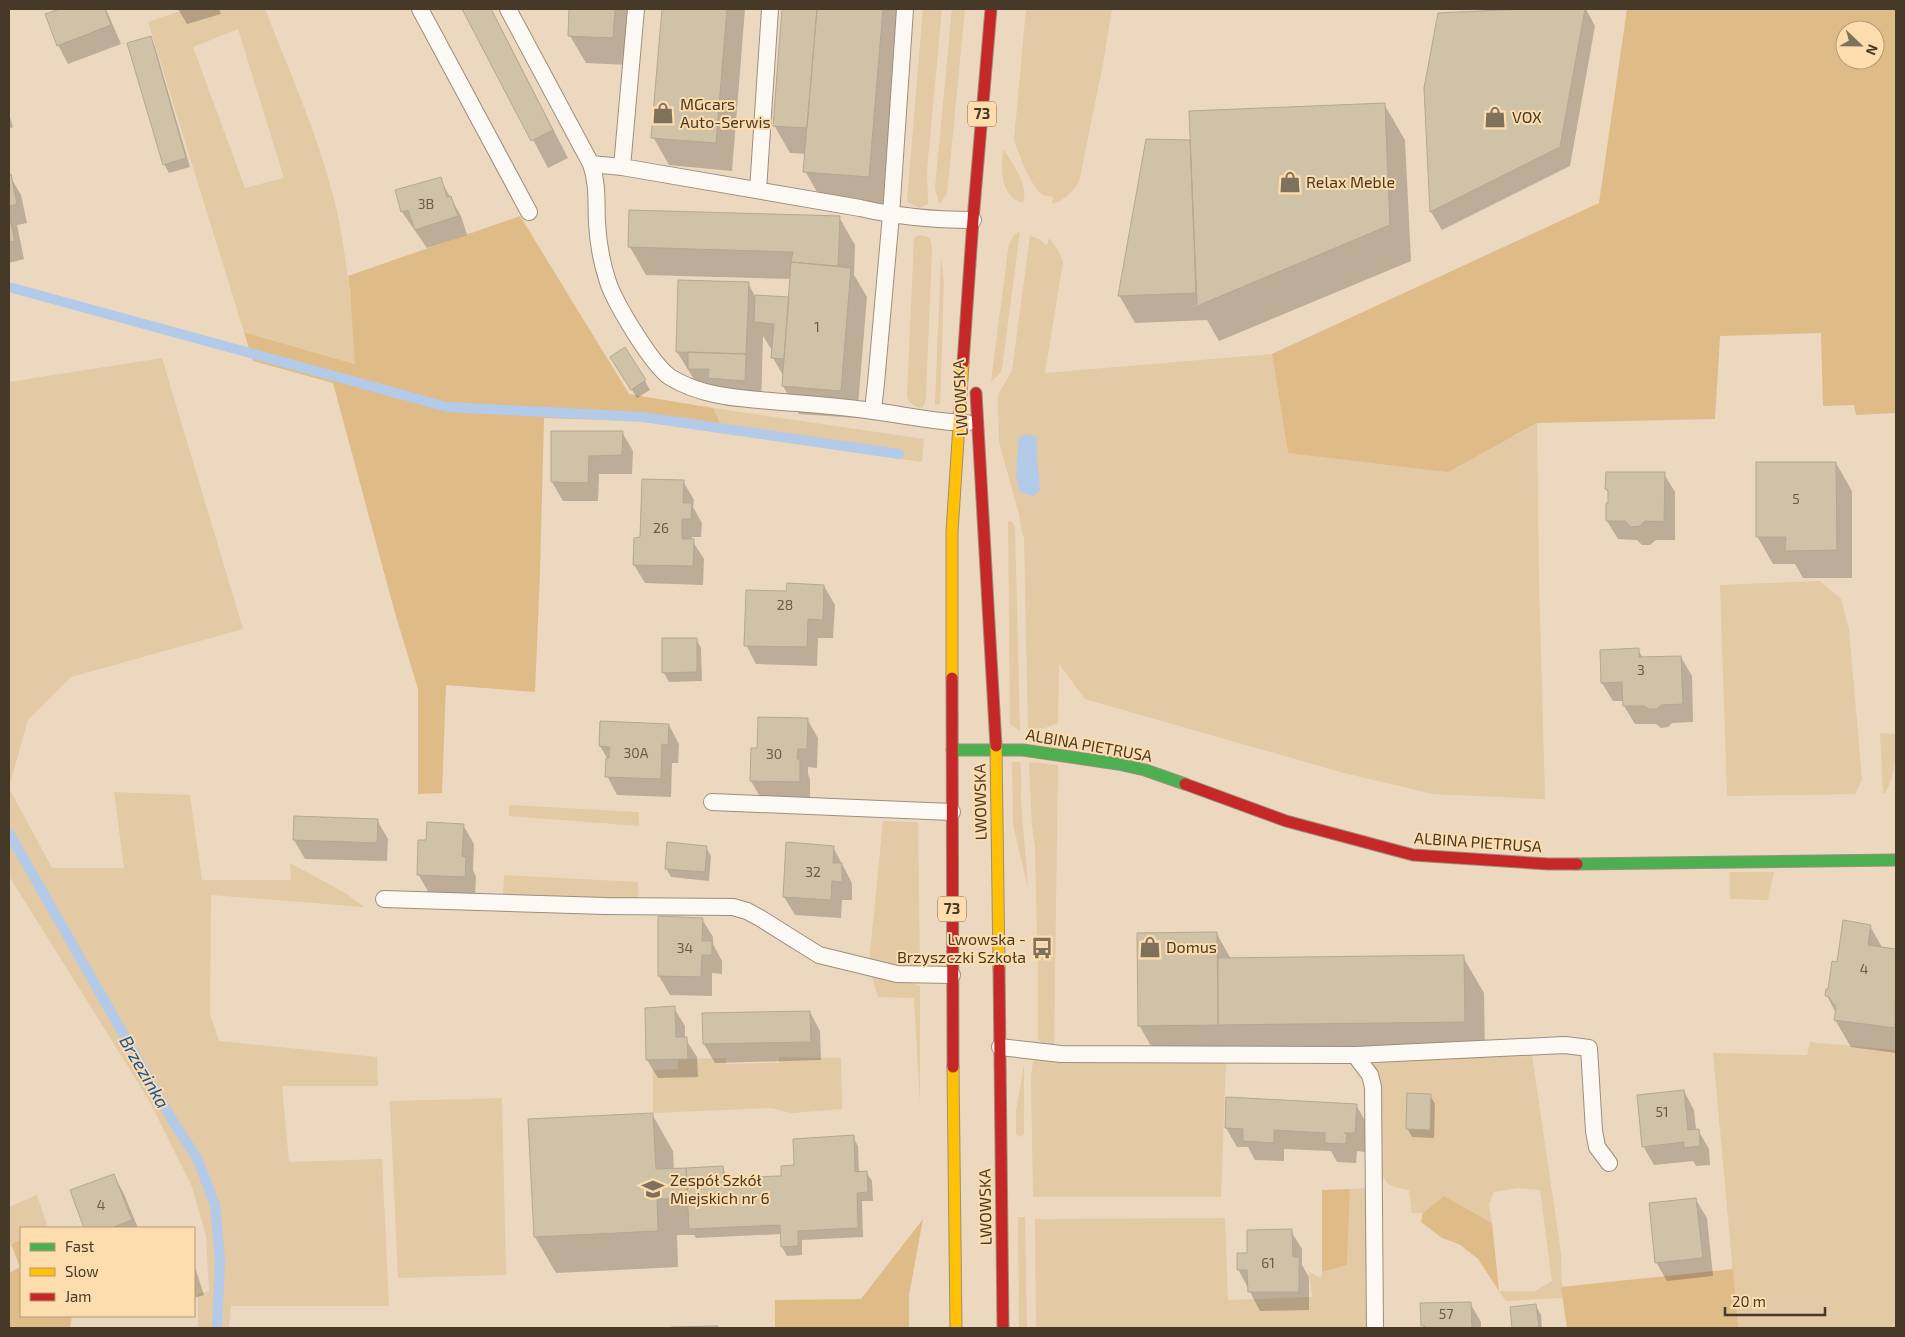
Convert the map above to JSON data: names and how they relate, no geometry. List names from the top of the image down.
{
  "streets": {
    "main road": ["73", "LWOWSKA", "ALBINA PIETRUSA"]
  },
  "crossings": [
    ["LWOWSKA", "ALBINA PIETRUSA"]
  ],
  "water": ["Brzezinka"],
  "places": {
    "shop": [
      "MGcars Auto-Serwis",
      "VOX",
      "Relax Meble",
      "Domus"
    ],
    "bus stop": ["Lwowska - Brzyszczki Szkoła"],
    "school or university": ["Zespół Szkół Miejskich nr 6"]
  },
  "house_numbers": [
    "3B",
    "1",
    "5",
    "26",
    "28",
    "3",
    "30A",
    "30",
    "32",
    "34",
    "4",
    "51",
    "4",
    "61",
    "57"
  ],
  "legend": ["Fast", "Slow", "Jam"],
  "scale_bar": "20 m",
  "north": "right"
}
